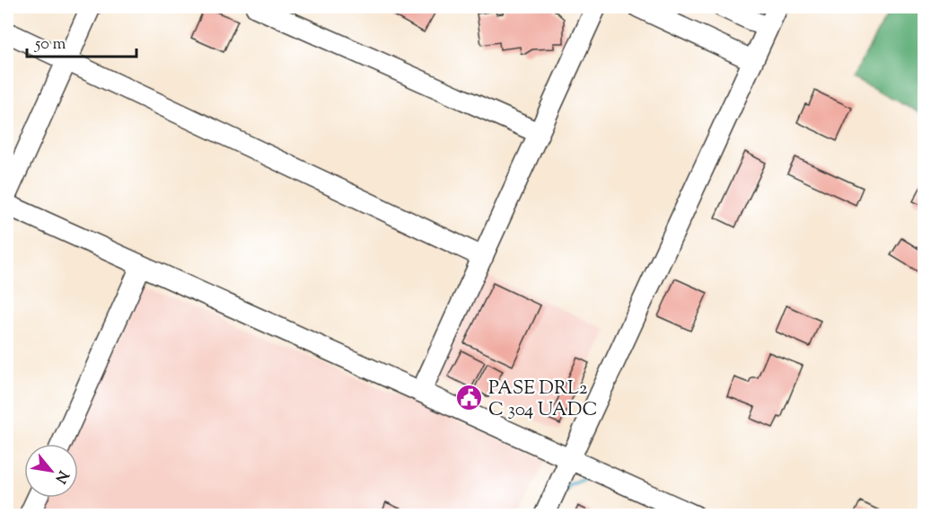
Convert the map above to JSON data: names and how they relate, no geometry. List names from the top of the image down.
{
  "places": {
    "public building": ["PASE DRL2 C 304 UADC"]
  },
  "scale_bar": "50 m",
  "north": "bottom right"
}
